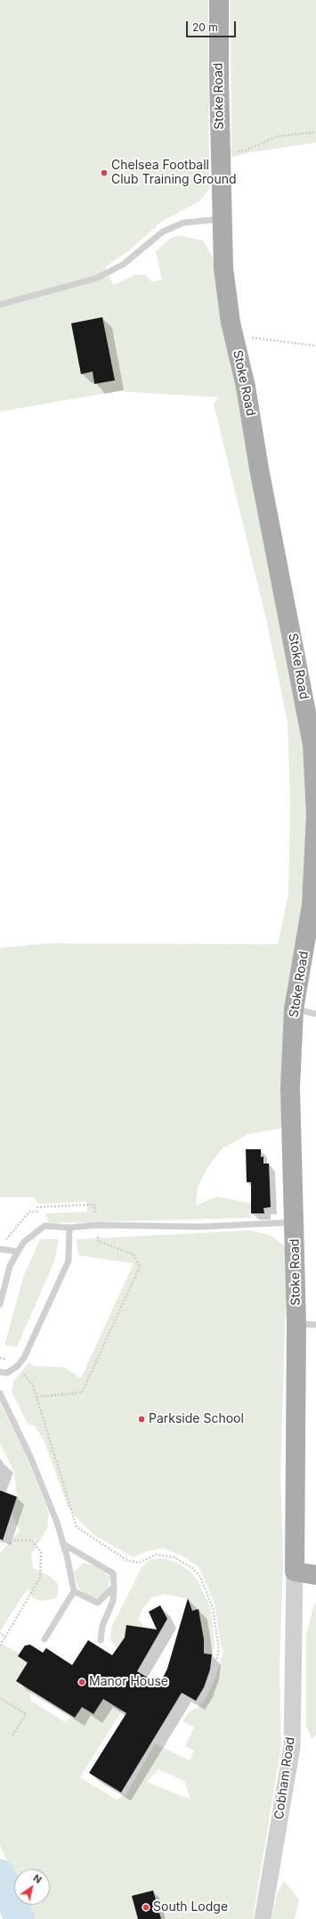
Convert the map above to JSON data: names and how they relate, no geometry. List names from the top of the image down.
{
  "streets": {
    "main road": ["Stoke Road"],
    "street": ["Cobham Road"]
  },
  "crossings": [
    ["Stoke Road", "Cobham Road"]
  ],
  "places": [
    "Chelsea Football Club Training Ground",
    "Parkside School",
    "Manor House",
    "South Lodge"
  ],
  "scale_bar": "20 m",
  "north": "top right"
}
